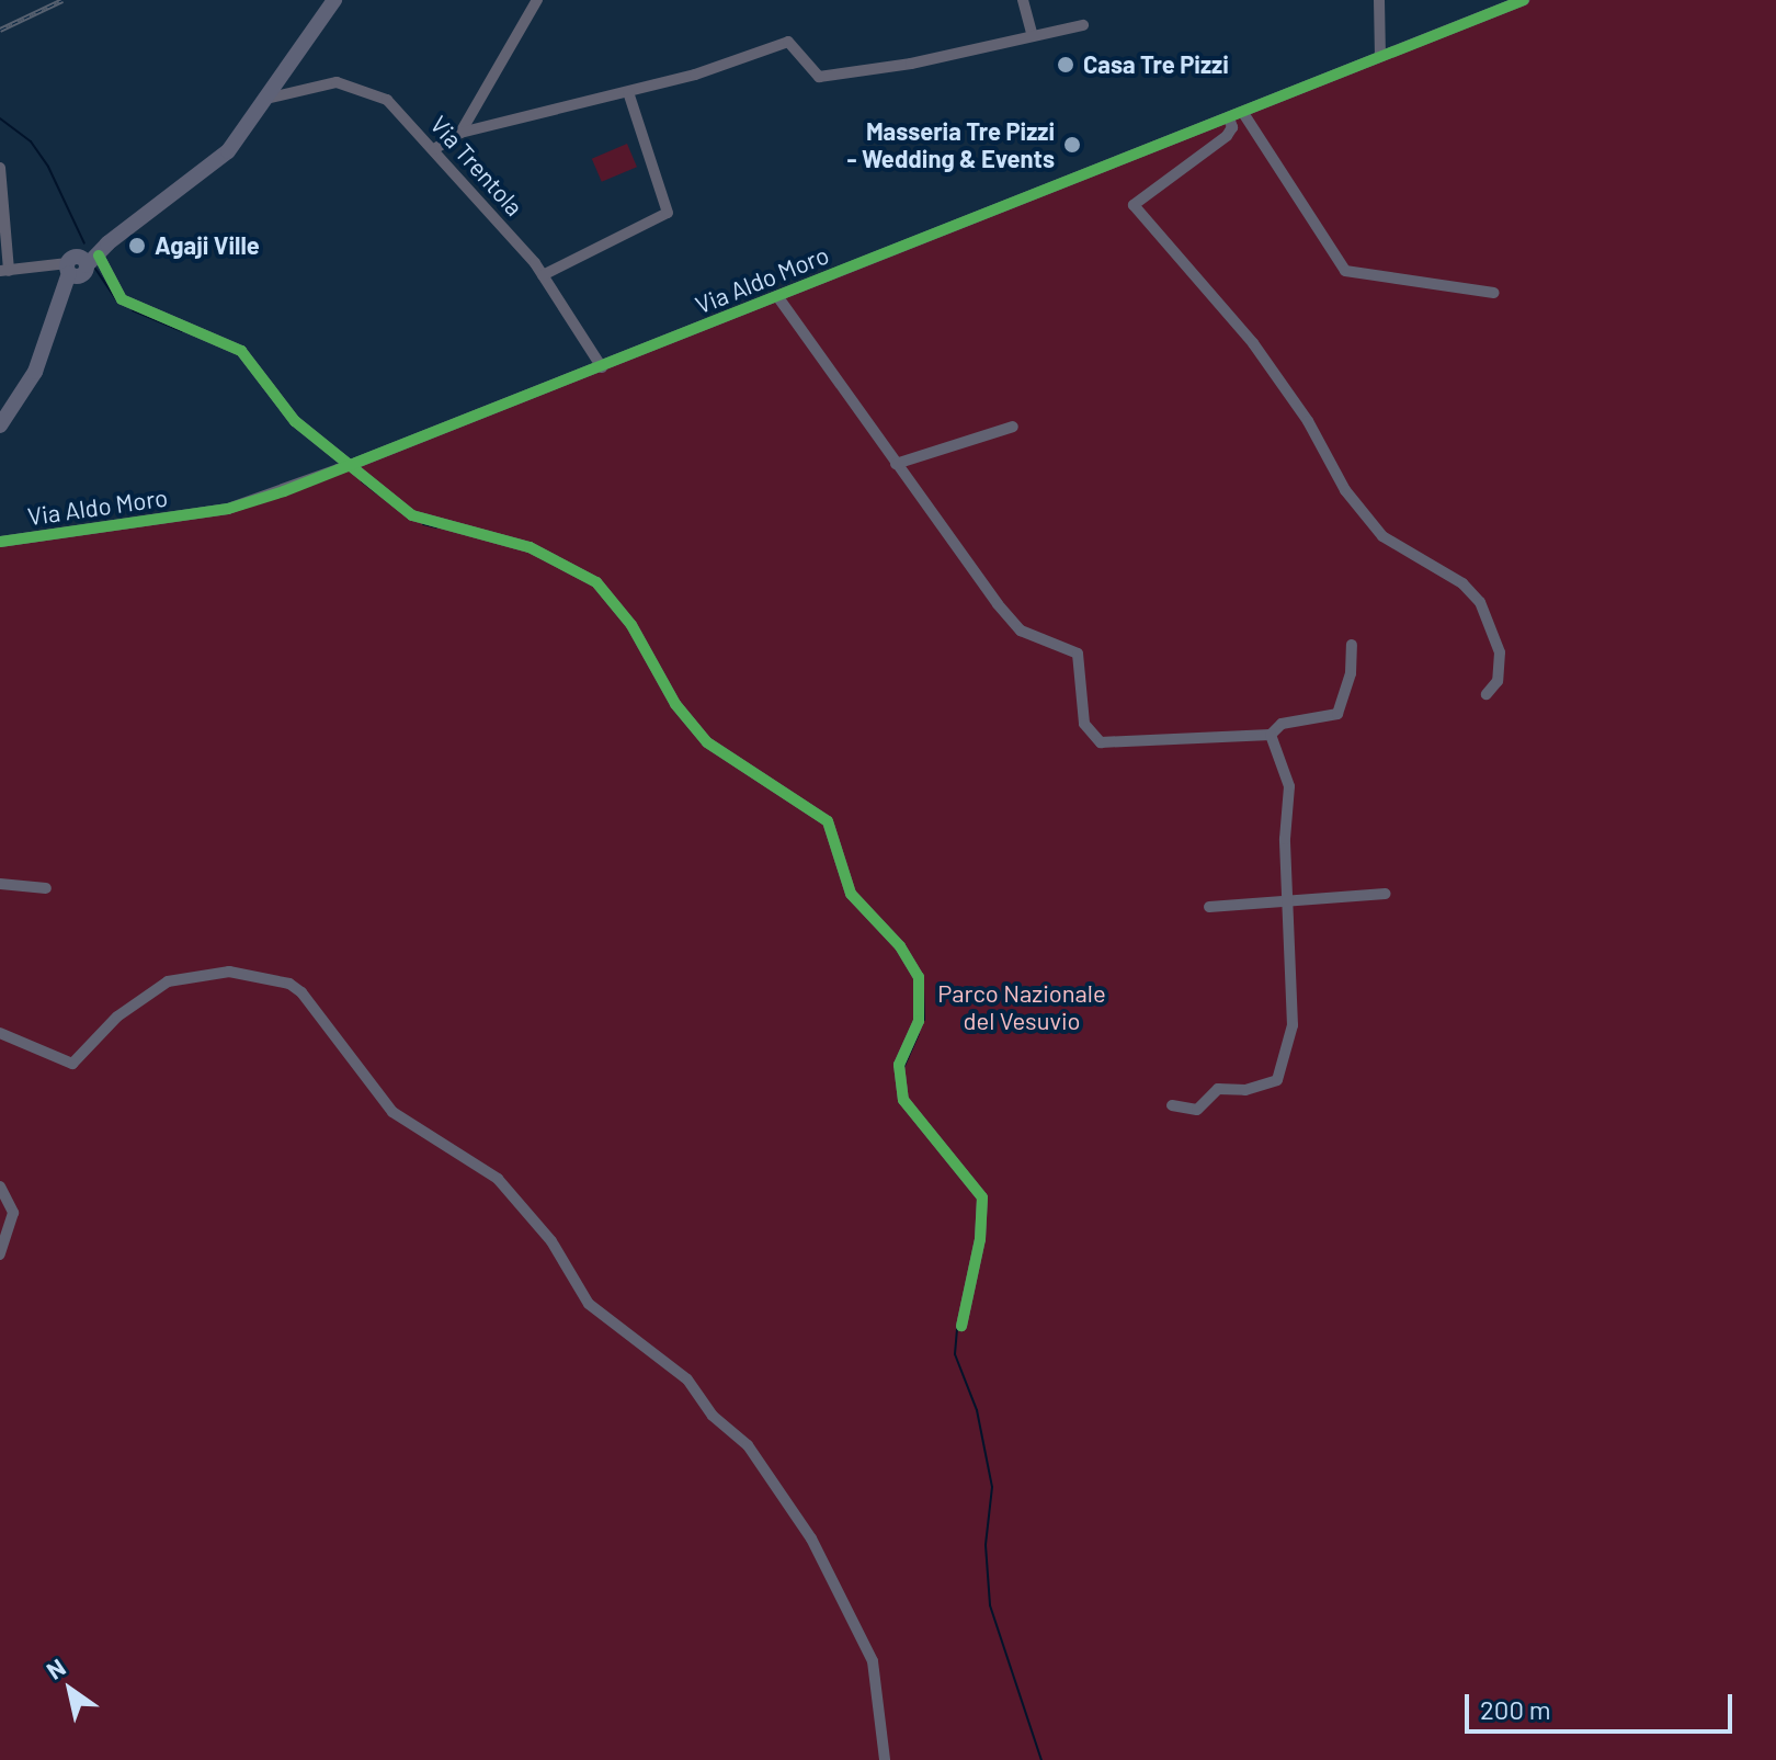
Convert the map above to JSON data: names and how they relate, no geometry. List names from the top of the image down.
{
  "streets": {
    "street": ["Via Trentola", "Via Aldo Moro"]
  },
  "crossings": [
    ["Via Trentola", "Via Aldo Moro"]
  ],
  "parks": ["Parco Nazionale del Vesuvio"],
  "places": ["Casa Tre Pizzi", "Masseria Tre Pizzi - Wedding & Events", "Agaji Ville"],
  "scale_bar": "200 m",
  "north": "top left"
}
